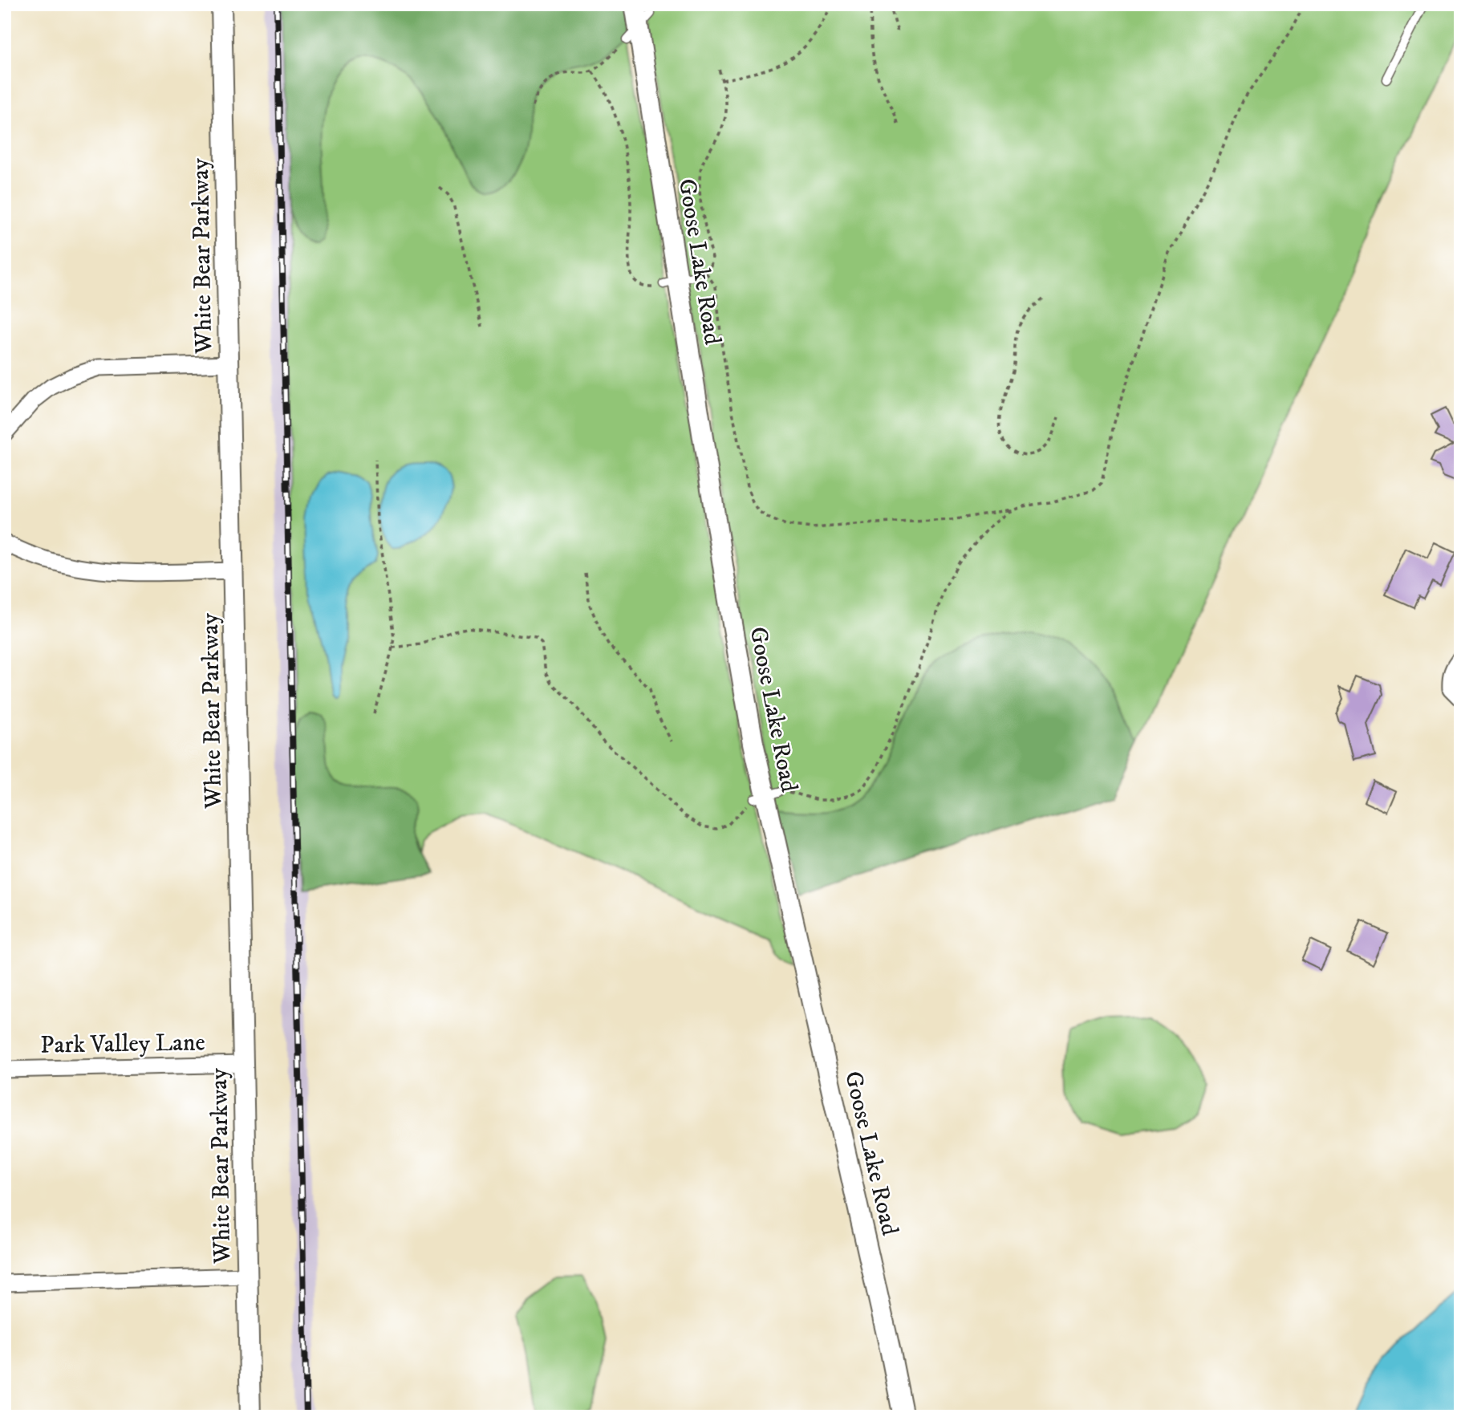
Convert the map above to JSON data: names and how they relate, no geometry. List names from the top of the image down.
{
  "streets": {
    "street": ["White Bear Parkway", "Goose Lake Road", "Park Valley Lane"]
  },
  "crossings": [
    ["White Bear Parkway", "Park Valley Lane"]
  ]
}
